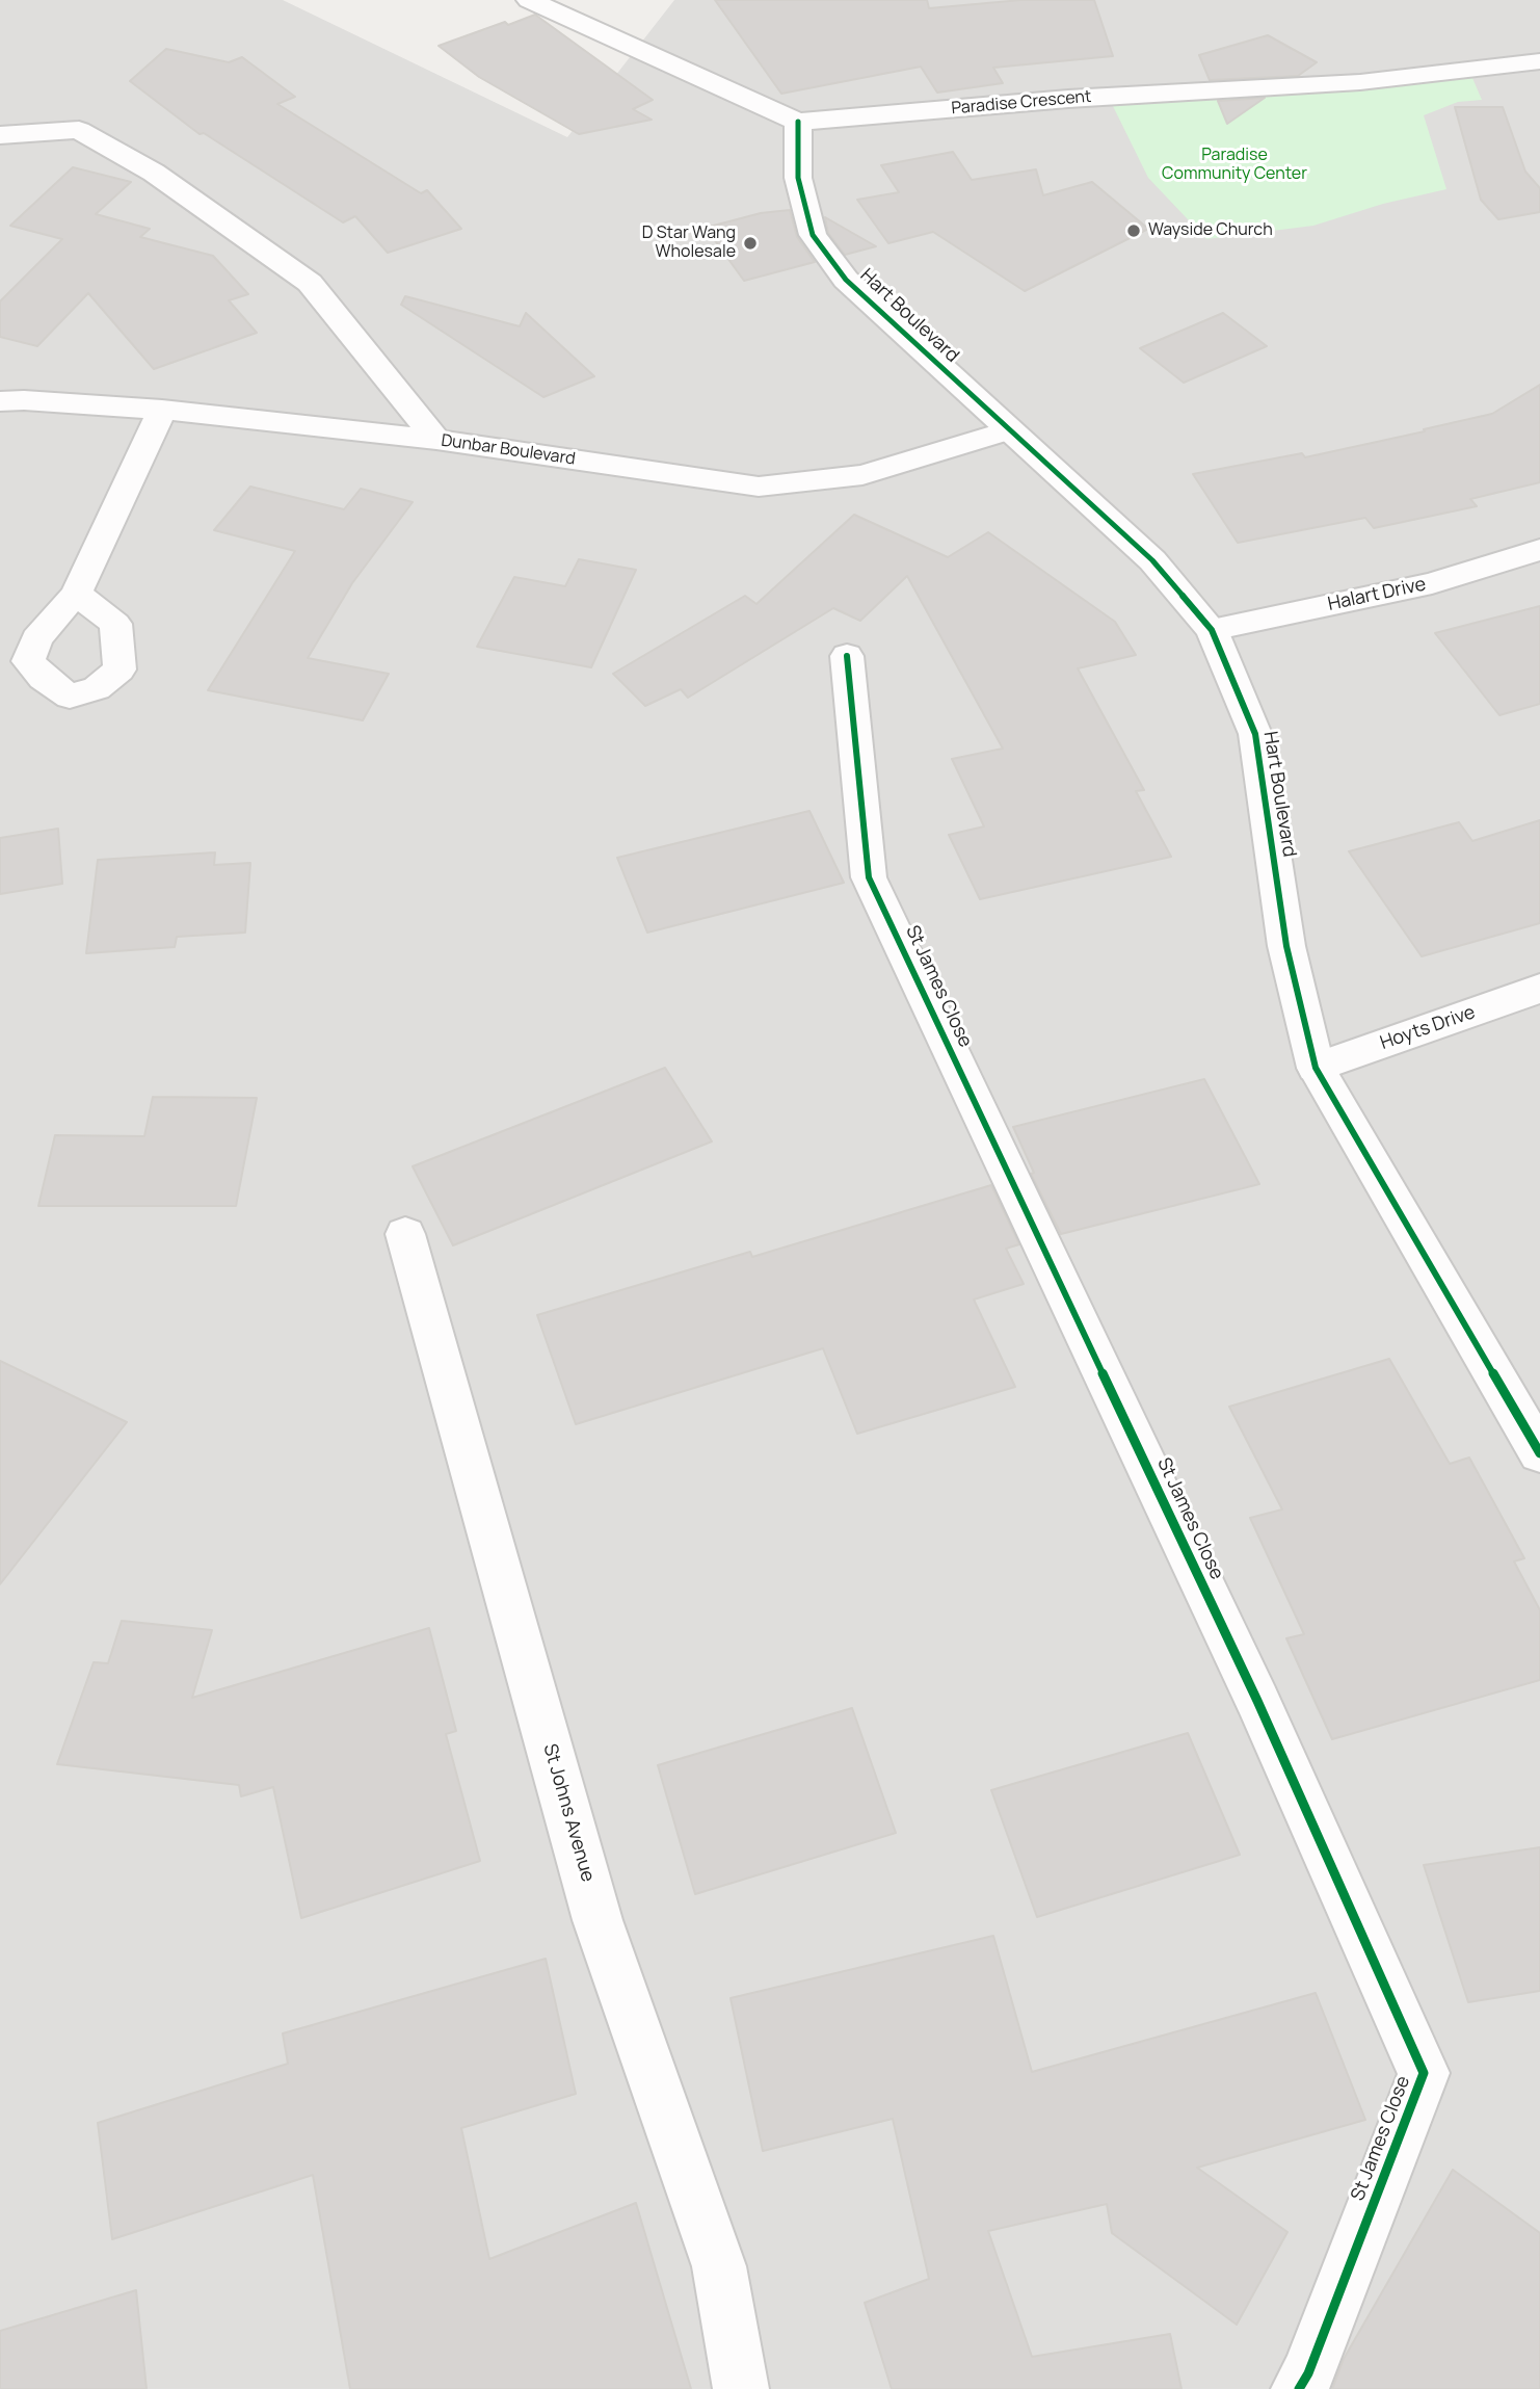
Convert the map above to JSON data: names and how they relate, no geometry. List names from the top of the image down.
{
  "streets": {
    "street": [
      "Paradise Crescent",
      "Hart Boulevard",
      "Dunbar Boulevard",
      "Halart Drive",
      "St James Close",
      "Hoyts Drive",
      "St Johns Avenue"
    ]
  },
  "crossings": [
    ["Paradise Crescent", "Hart Boulevard"],
    ["Hart Boulevard", "Dunbar Boulevard"],
    ["Hart Boulevard", "Halart Drive"],
    ["Hart Boulevard", "Hoyts Drive"]
  ],
  "parks": ["Paradise Community Center"],
  "places": ["Wayside Church", "D Star Wang Wholesale"]
}
